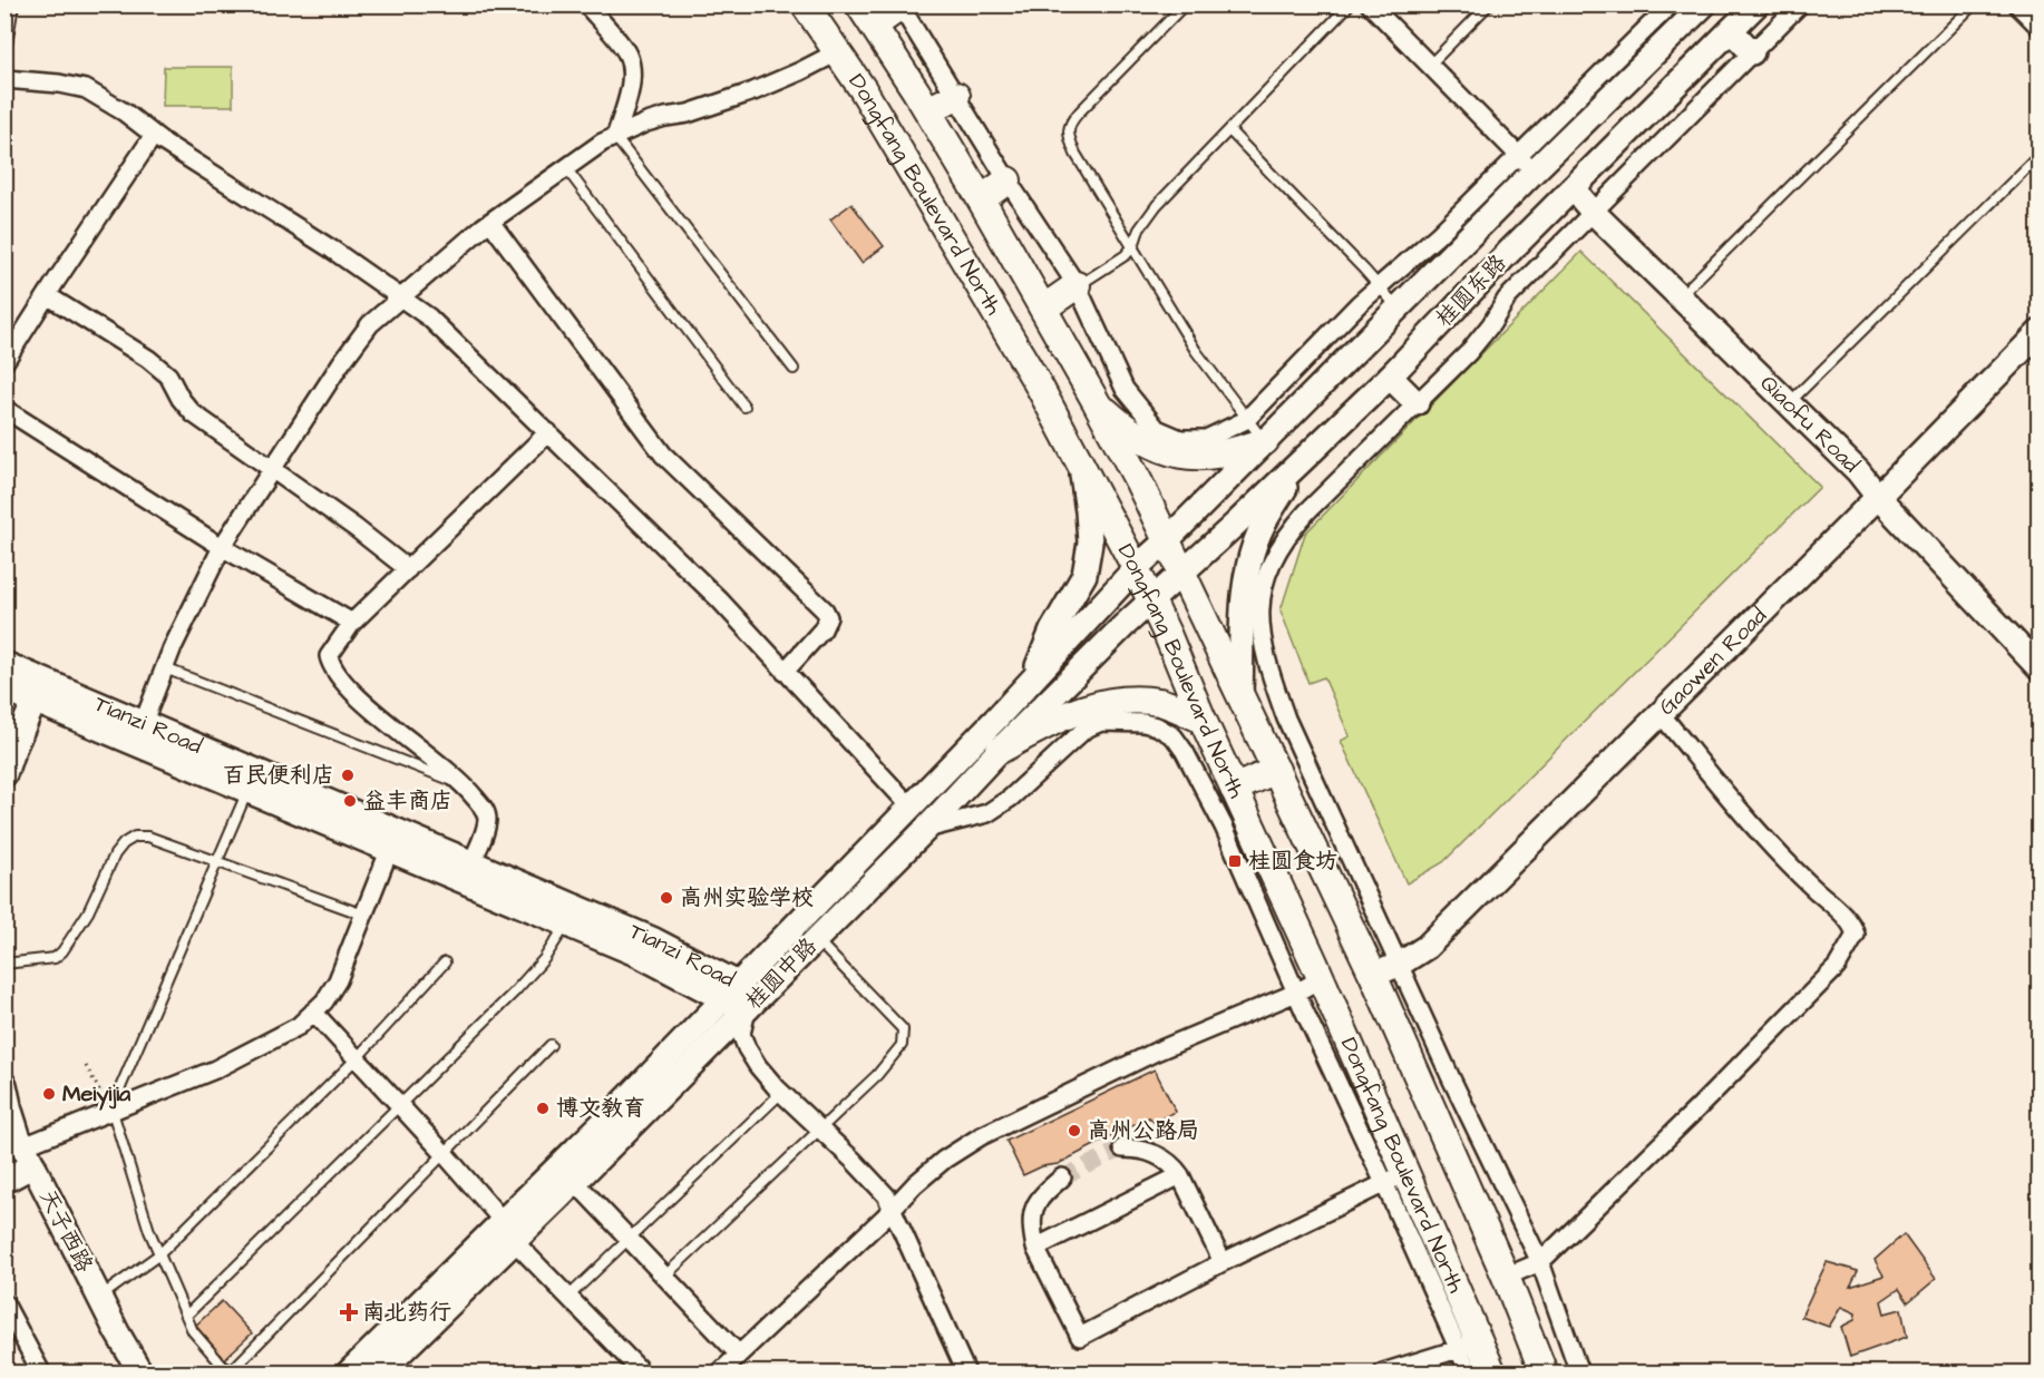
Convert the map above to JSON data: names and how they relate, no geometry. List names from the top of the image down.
{
  "streets": {
    "main road": [
      "Dongfang Boulevard North",
      "桂圆东路",
      "Qiaofu Road",
      "Gaowen Road",
      "Tianzi Road",
      "桂圆中路",
      "天子西路"
    ]
  },
  "crossings": [
    ["Dongfang Boulevard North", "桂圆东路"],
    ["Dongfang Boulevard North", "Gaowen Road"],
    ["Dongfang Boulevard North", "桂圆中路"],
    ["桂圆东路", "Qiaofu Road"],
    ["桂圆东路", "桂圆中路"],
    ["Qiaofu Road", "Gaowen Road"],
    ["Tianzi Road", "桂圆中路"]
  ],
  "places": {
    "other": [
      "百民便利店",
      "益丰商店",
      "高州实验学校",
      "Meiyijia",
      "博文教育",
      "高州公路局"
    ],
    "transit": ["桂圆食坊"],
    "health": ["南北药行"]
  }
}
